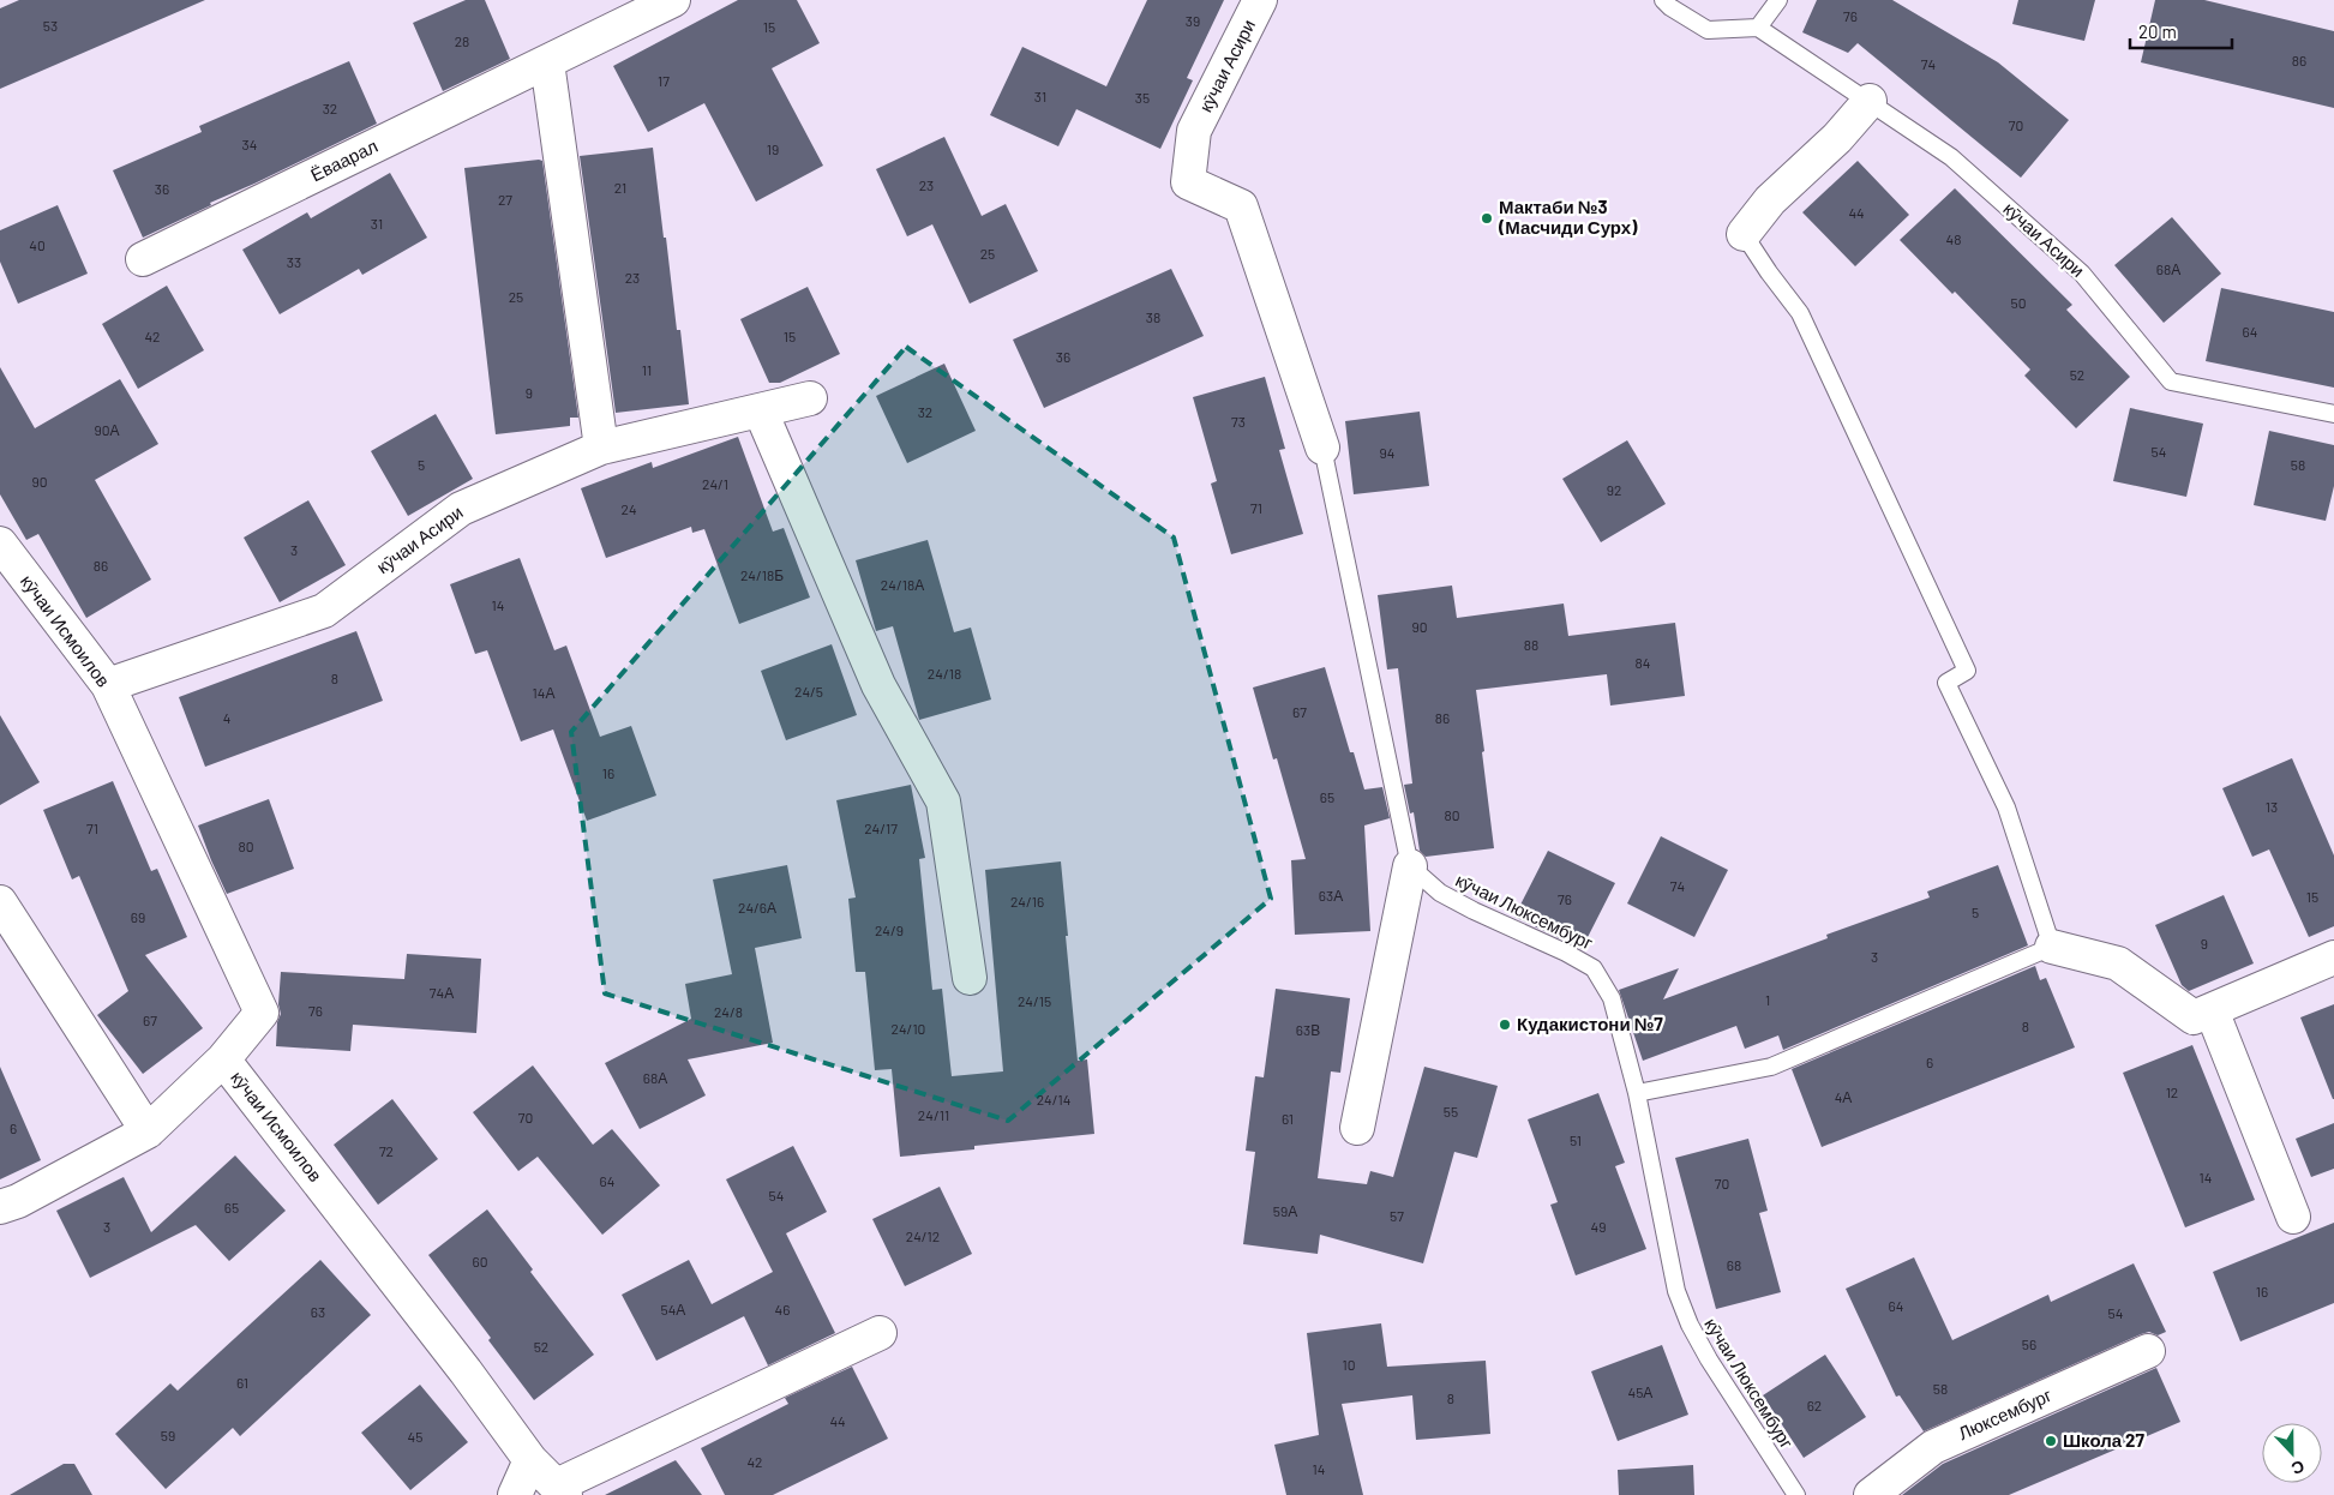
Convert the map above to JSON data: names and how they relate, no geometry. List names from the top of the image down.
{
  "streets": {
    "street": [
      "кӯчаи Асири",
      "Ёваарал",
      "кӯчаи Исмоилов",
      "Люксембург"
    ],
    "lane": ["кӯчаи Люксембург"]
  },
  "crossings": [
    ["кӯчаи Асири", "кӯчаи Исмоилов"]
  ],
  "places": ["Мактаби №3 (Масчиди Сурх)", "Кудакистони №7", "Школа 27"],
  "house_numbers": [
    "76",
    "39",
    "53",
    "15",
    "28",
    "86",
    "74",
    "17",
    "31",
    "35",
    "32",
    "70",
    "34",
    "19",
    "23",
    "21",
    "36",
    "27",
    "44",
    "31",
    "48",
    "40",
    "25",
    "33",
    "68А",
    "23",
    "25",
    "50",
    "38",
    "64",
    "42",
    "15",
    "36",
    "11",
    "52",
    "9",
    "32",
    "73",
    "90А",
    "54",
    "94",
    "5",
    "58",
    "90",
    "24/1",
    "92",
    "71",
    "24",
    "3",
    "86",
    "24/18Б",
    "24/18А",
    "14",
    "90",
    "88",
    "84",
    "24/18",
    "8",
    "24/5",
    "14А",
    "67",
    "4",
    "86",
    "16",
    "65",
    "13",
    "80",
    "71",
    "24/17",
    "80",
    "74",
    "63А",
    "15",
    "76",
    "24/16",
    "24/6А",
    "5",
    "69",
    "24/9",
    "9",
    "3",
    "74А",
    "1",
    "24/15",
    "76",
    "24/8",
    "67",
    "8",
    "24/10",
    "63В",
    "6",
    "68А",
    "12",
    "4А",
    "24/14",
    "55",
    "24/11",
    "70",
    "61",
    "6",
    "51",
    "72",
    "14",
    "64",
    "70",
    "54",
    "65",
    "59А",
    "57",
    "3",
    "49",
    "24/12",
    "60",
    "68",
    "16",
    "64",
    "54А",
    "46",
    "63",
    "54",
    "56",
    "52",
    "10",
    "61",
    "58",
    "45А",
    "8",
    "62",
    "44",
    "59",
    "45",
    "42",
    "14"
  ],
  "scale_bar": "20 m",
  "north": "bottom"
}
